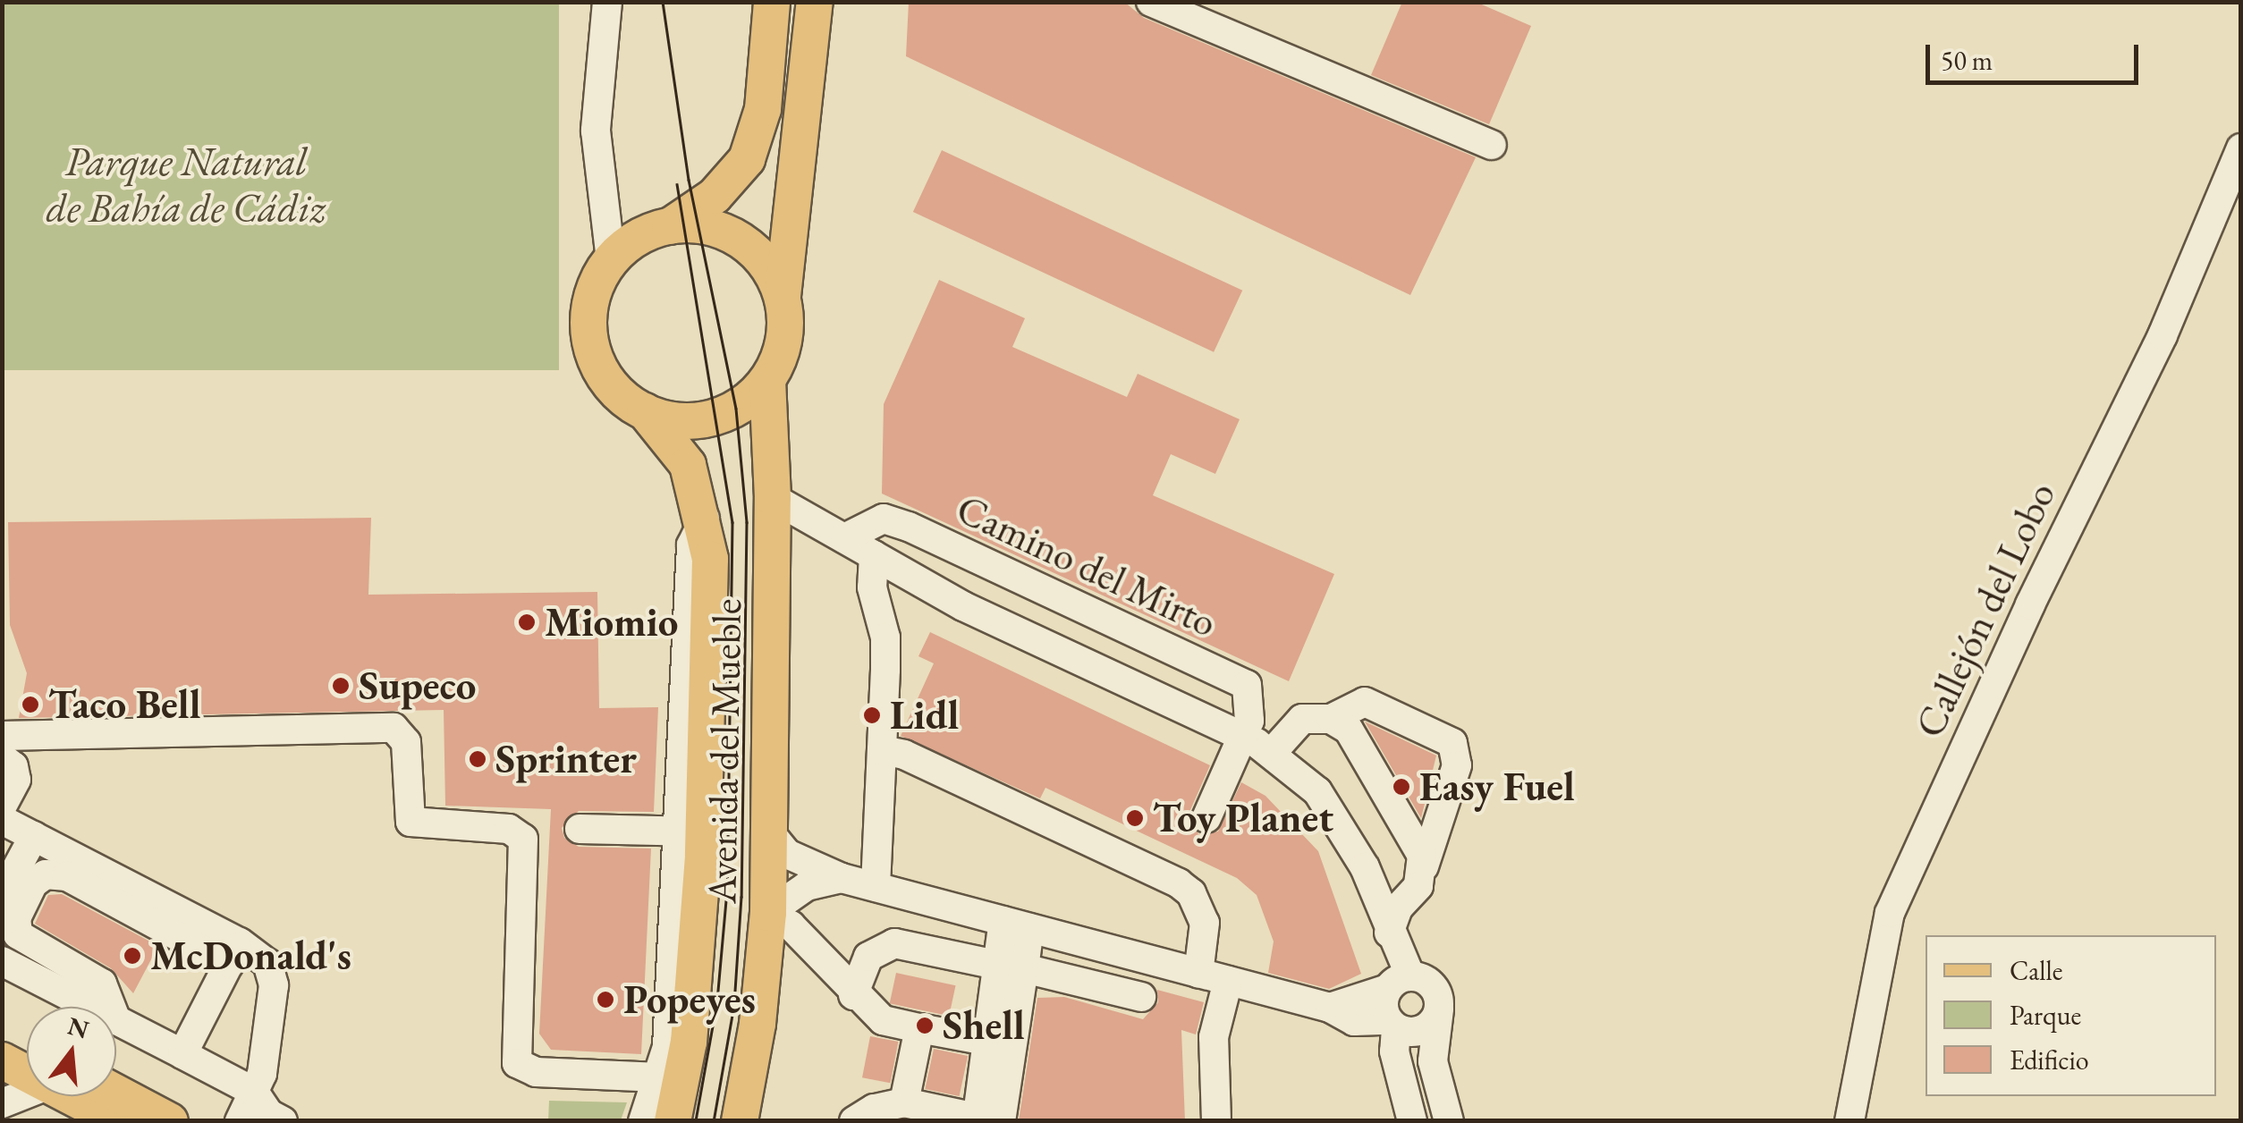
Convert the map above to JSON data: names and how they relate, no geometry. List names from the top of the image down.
{
  "streets": {
    "main road": ["Avenida del Mueble"],
    "street": ["Camino del Mirto", "Callejón del Lobo"]
  },
  "parks": ["Parque Natural de Bahía de Cádiz"],
  "places": [
    "Miomio",
    "Supeco",
    "Taco Bell",
    "Lidl",
    "Sprinter",
    "Easy Fuel",
    "Toy Planet",
    "McDonald's",
    "Popeyes",
    "Shell"
  ],
  "legend": ["Calle", "Parque", "Edificio"],
  "scale_bar": "50 m",
  "north": "top"
}
